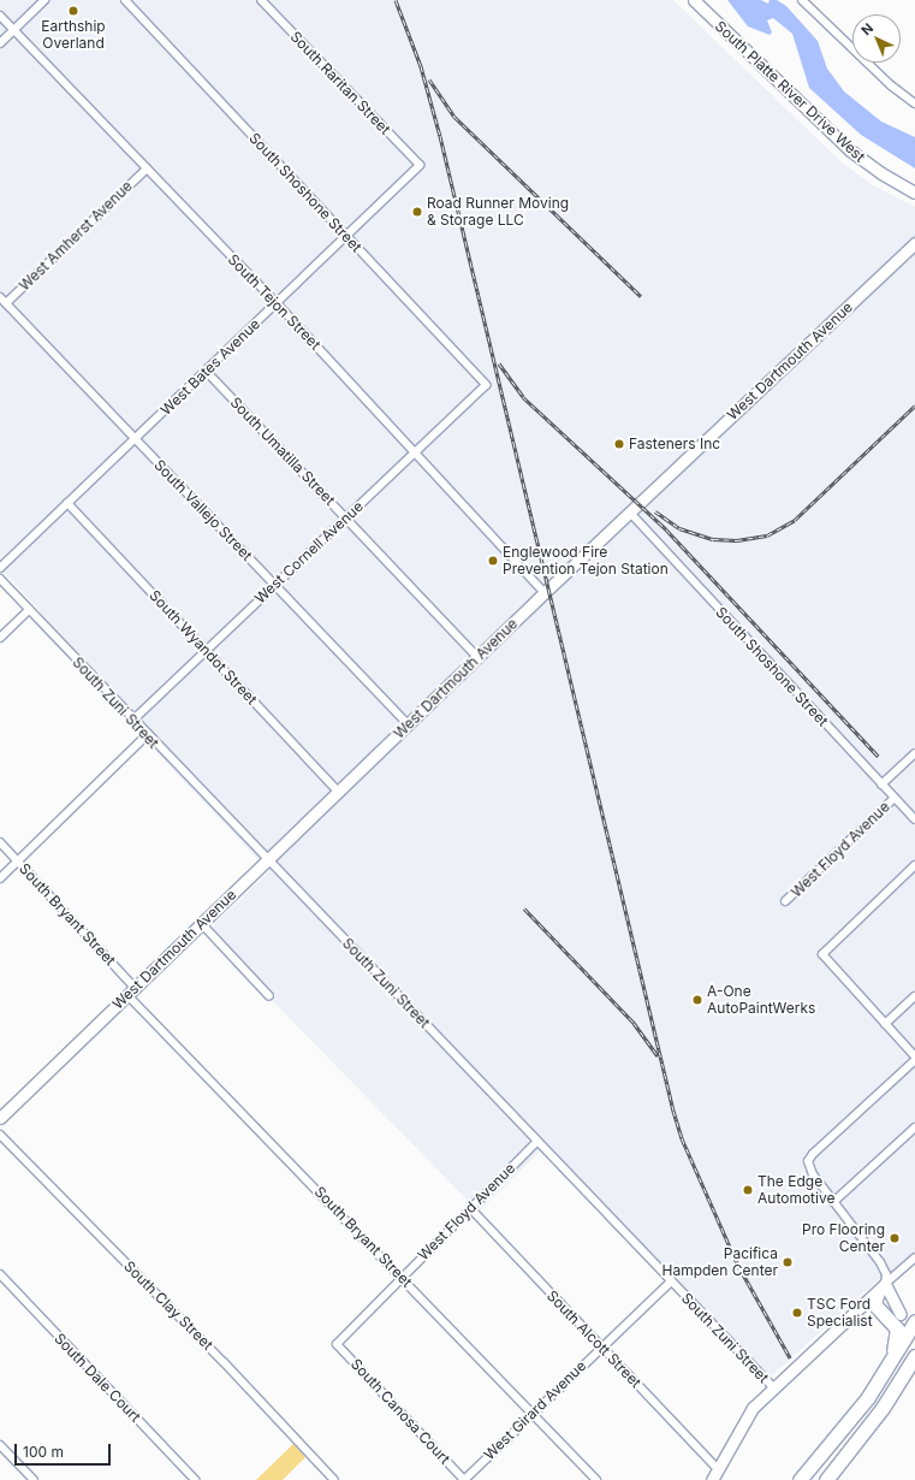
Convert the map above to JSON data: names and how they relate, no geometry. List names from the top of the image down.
{
  "streets": {
    "main road": ["South Platte River Drive West", "West Dartmouth Avenue"],
    "street": [
      "South Raritan Street",
      "South Shoshone Street",
      "West Amherst Avenue",
      "South Tejon Street",
      "West Bates Avenue",
      "South Umatilla Street",
      "South Vallejo Street",
      "West Cornell Avenue",
      "South Wyandot Street",
      "South Zuni Street",
      "West Floyd Avenue",
      "South Bryant Street",
      "South Clay Street",
      "South Alcott Street",
      "South Dale Court",
      "West Girard Avenue",
      "South Canosa Court"
    ]
  },
  "crossings": [
    ["South Raritan Street", "West Bates Avenue"],
    ["South Shoshone Street", "West Dartmouth Avenue"],
    ["South Shoshone Street", "West Bates Avenue"],
    ["South Shoshone Street", "West Cornell Avenue"],
    ["South Shoshone Street", "West Floyd Avenue"],
    ["West Amherst Avenue", "South Tejon Street"],
    ["West Amherst Avenue", "South Vallejo Street"],
    ["South Tejon Street", "West Dartmouth Avenue"],
    ["South Tejon Street", "West Bates Avenue"],
    ["South Tejon Street", "West Cornell Avenue"],
    ["West Dartmouth Avenue", "South Umatilla Street"],
    ["West Dartmouth Avenue", "South Vallejo Street"],
    ["West Dartmouth Avenue", "South Wyandot Street"],
    ["West Dartmouth Avenue", "South Zuni Street"],
    ["West Dartmouth Avenue", "South Bryant Street"],
    ["West Bates Avenue", "South Umatilla Street"],
    ["West Bates Avenue", "South Vallejo Street"],
    ["West Bates Avenue", "South Wyandot Street"],
    ["South Umatilla Street", "West Cornell Avenue"],
    ["South Vallejo Street", "West Cornell Avenue"],
    ["West Cornell Avenue", "South Wyandot Street"],
    ["West Cornell Avenue", "South Zuni Street"],
    ["South Zuni Street", "West Floyd Avenue"],
    ["South Zuni Street", "West Girard Avenue"],
    ["West Floyd Avenue", "South Bryant Street"],
    ["West Floyd Avenue", "South Alcott Street"],
    ["West Floyd Avenue", "South Canosa Court"],
    ["South Bryant Street", "West Girard Avenue"],
    ["South Alcott Street", "West Girard Avenue"],
    ["West Girard Avenue", "South Canosa Court"]
  ],
  "places": [
    "Earthship Overland",
    "Road Runner Moving & Storage LLC",
    "Fasteners Inc",
    "Englewood Fire Prevention Tejon Station",
    "A-One AutoPaintWerks",
    "The Edge Automotive",
    "Pro Flooring Center",
    "Pacifica Hampden Center",
    "TSC Ford Specialist"
  ],
  "scale_bar": "100 m",
  "north": "top left"
}
